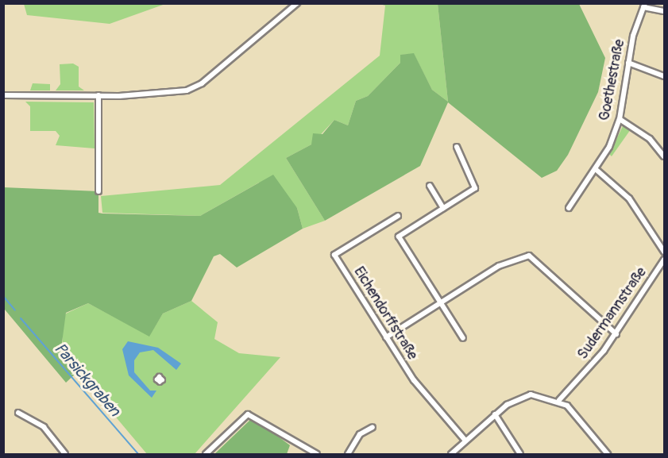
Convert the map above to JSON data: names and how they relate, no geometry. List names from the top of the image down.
{
  "streets": {
    "street": ["Goethestraße", "Eichendorffstraße", "Sudermannstraße"]
  },
  "water": ["Parsickgraben"]
}
